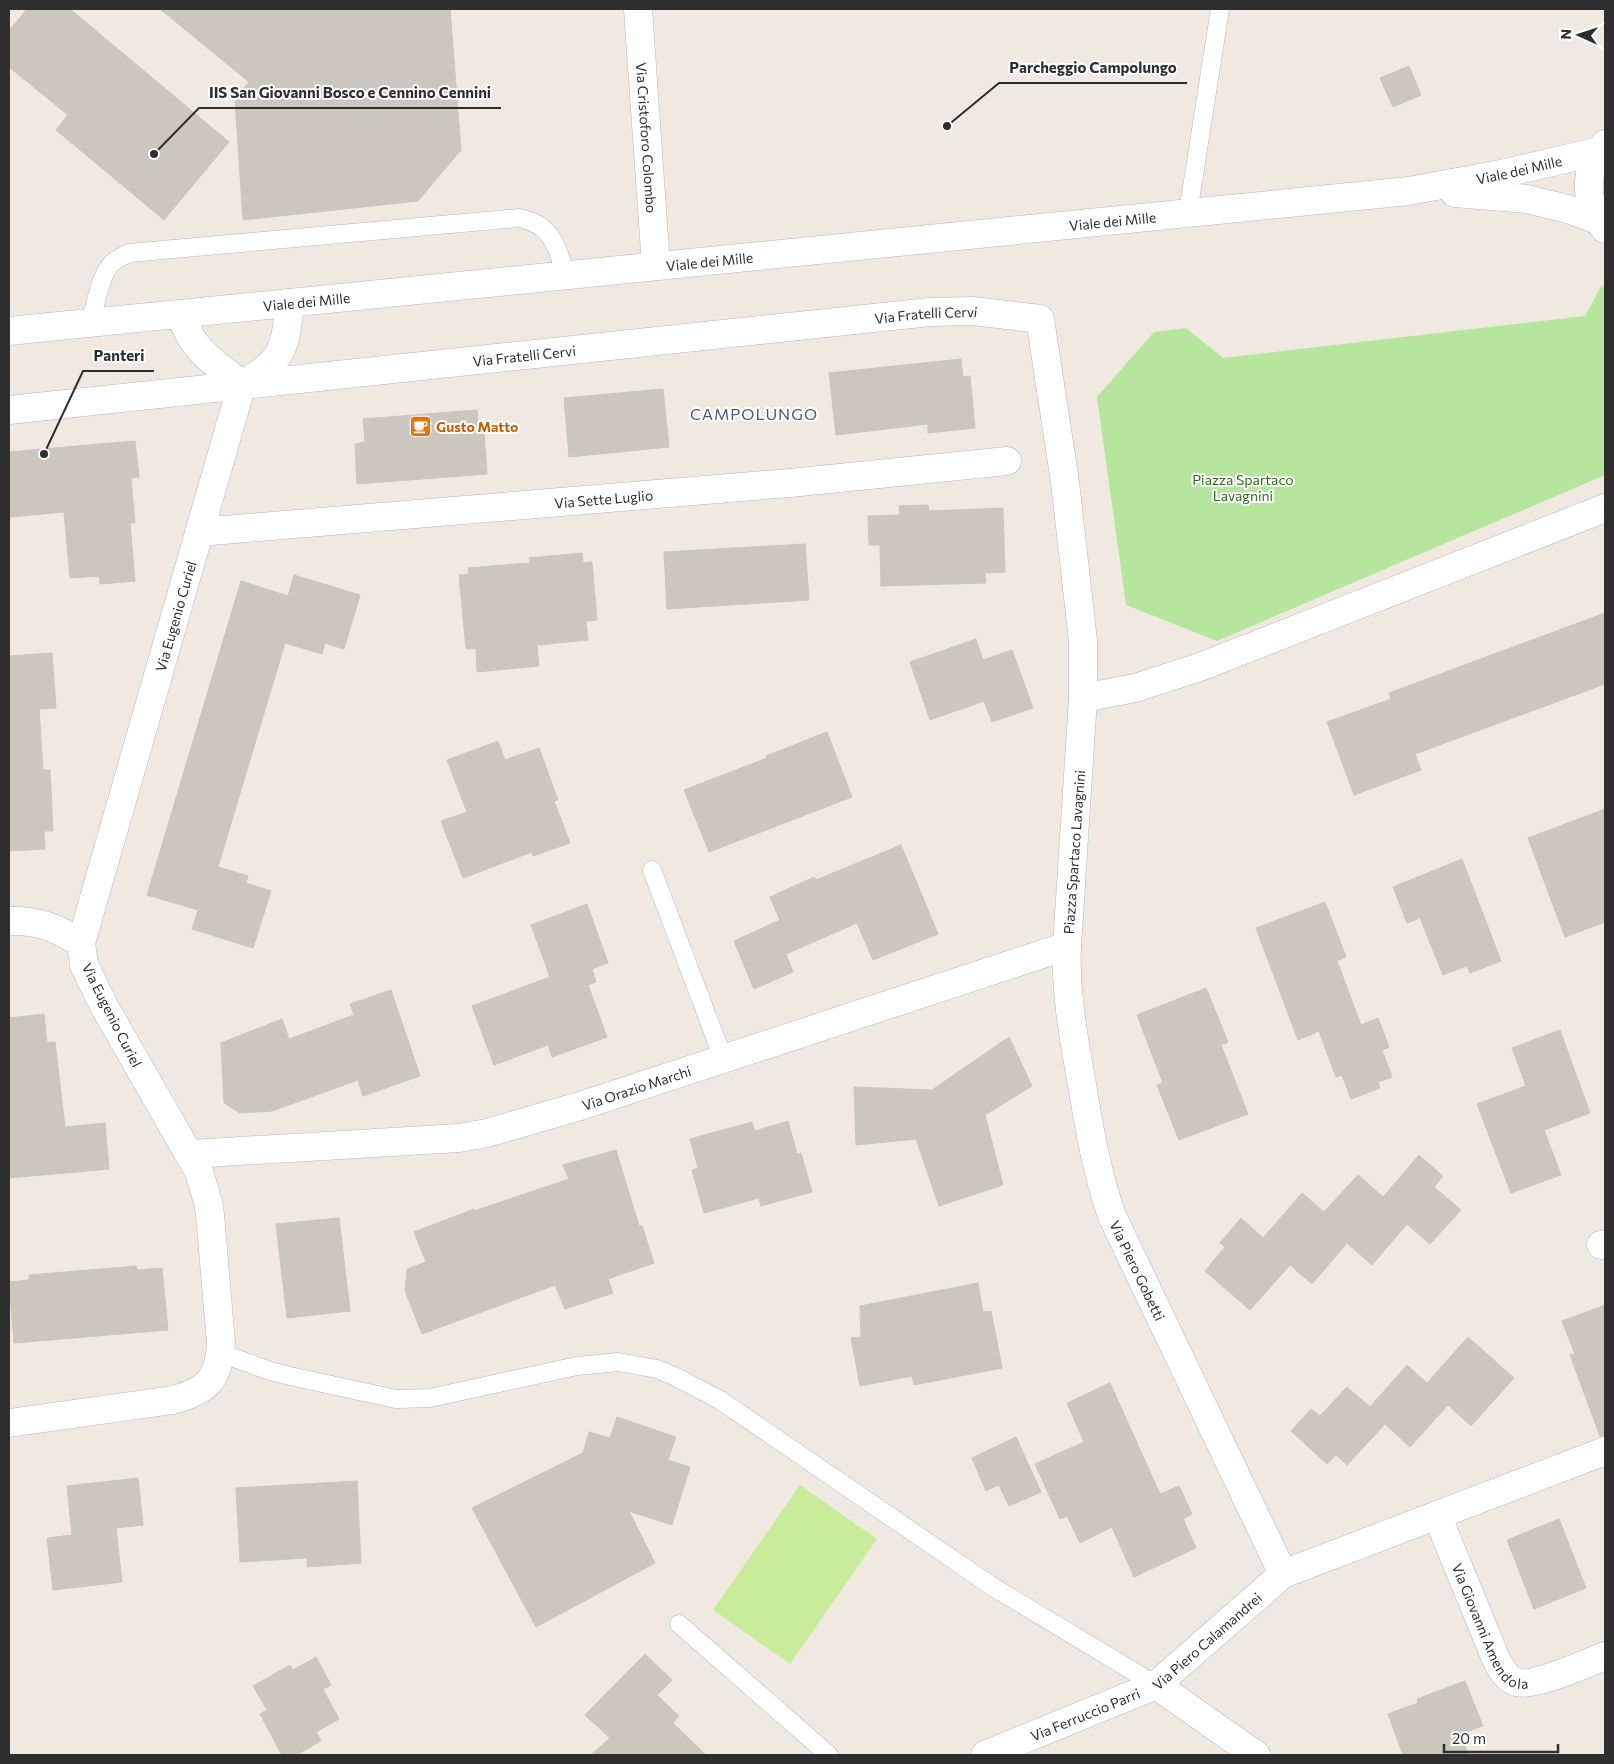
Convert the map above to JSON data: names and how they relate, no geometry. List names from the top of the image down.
{
  "streets": {
    "street": [
      "Via Cristoforo Colombo",
      "Viale dei Mille",
      "Via Fratelli Cervi",
      "Via Sette Luglio",
      "Via Eugenio Curiel",
      "Piazza Spartaco Lavagnini",
      "Via Orazio Marchi",
      "Via Piero Gobetti",
      "Via Giovanni Amendola",
      "Via Piero Calamandrei",
      "Via Ferruccio Parri"
    ]
  },
  "crossings": [
    ["Via Cristoforo Colombo", "Viale dei Mille"],
    ["Via Fratelli Cervi", "Via Eugenio Curiel"],
    ["Via Fratelli Cervi", "Piazza Spartaco Lavagnini"],
    ["Via Sette Luglio", "Via Eugenio Curiel"],
    ["Via Eugenio Curiel", "Via Orazio Marchi"],
    ["Piazza Spartaco Lavagnini", "Via Orazio Marchi"],
    ["Piazza Spartaco Lavagnini", "Via Piero Gobetti"],
    ["Via Orazio Marchi", "Via Piero Gobetti"],
    ["Via Piero Gobetti", "Via Piero Calamandrei"],
    ["Via Piero Calamandrei", "Via Ferruccio Parri"]
  ],
  "districts": ["CAMPOLUNGO"],
  "parks": ["Piazza Spartaco Lavagnini"],
  "places": {
    "other": ["Parcheggio Campolungo", "IIS San Giovanni Bosco e Cennino Cennini", "Panteri"],
    "cafe": ["Gusto Matto"]
  },
  "scale_bar": "20 m",
  "north": "left"
}
